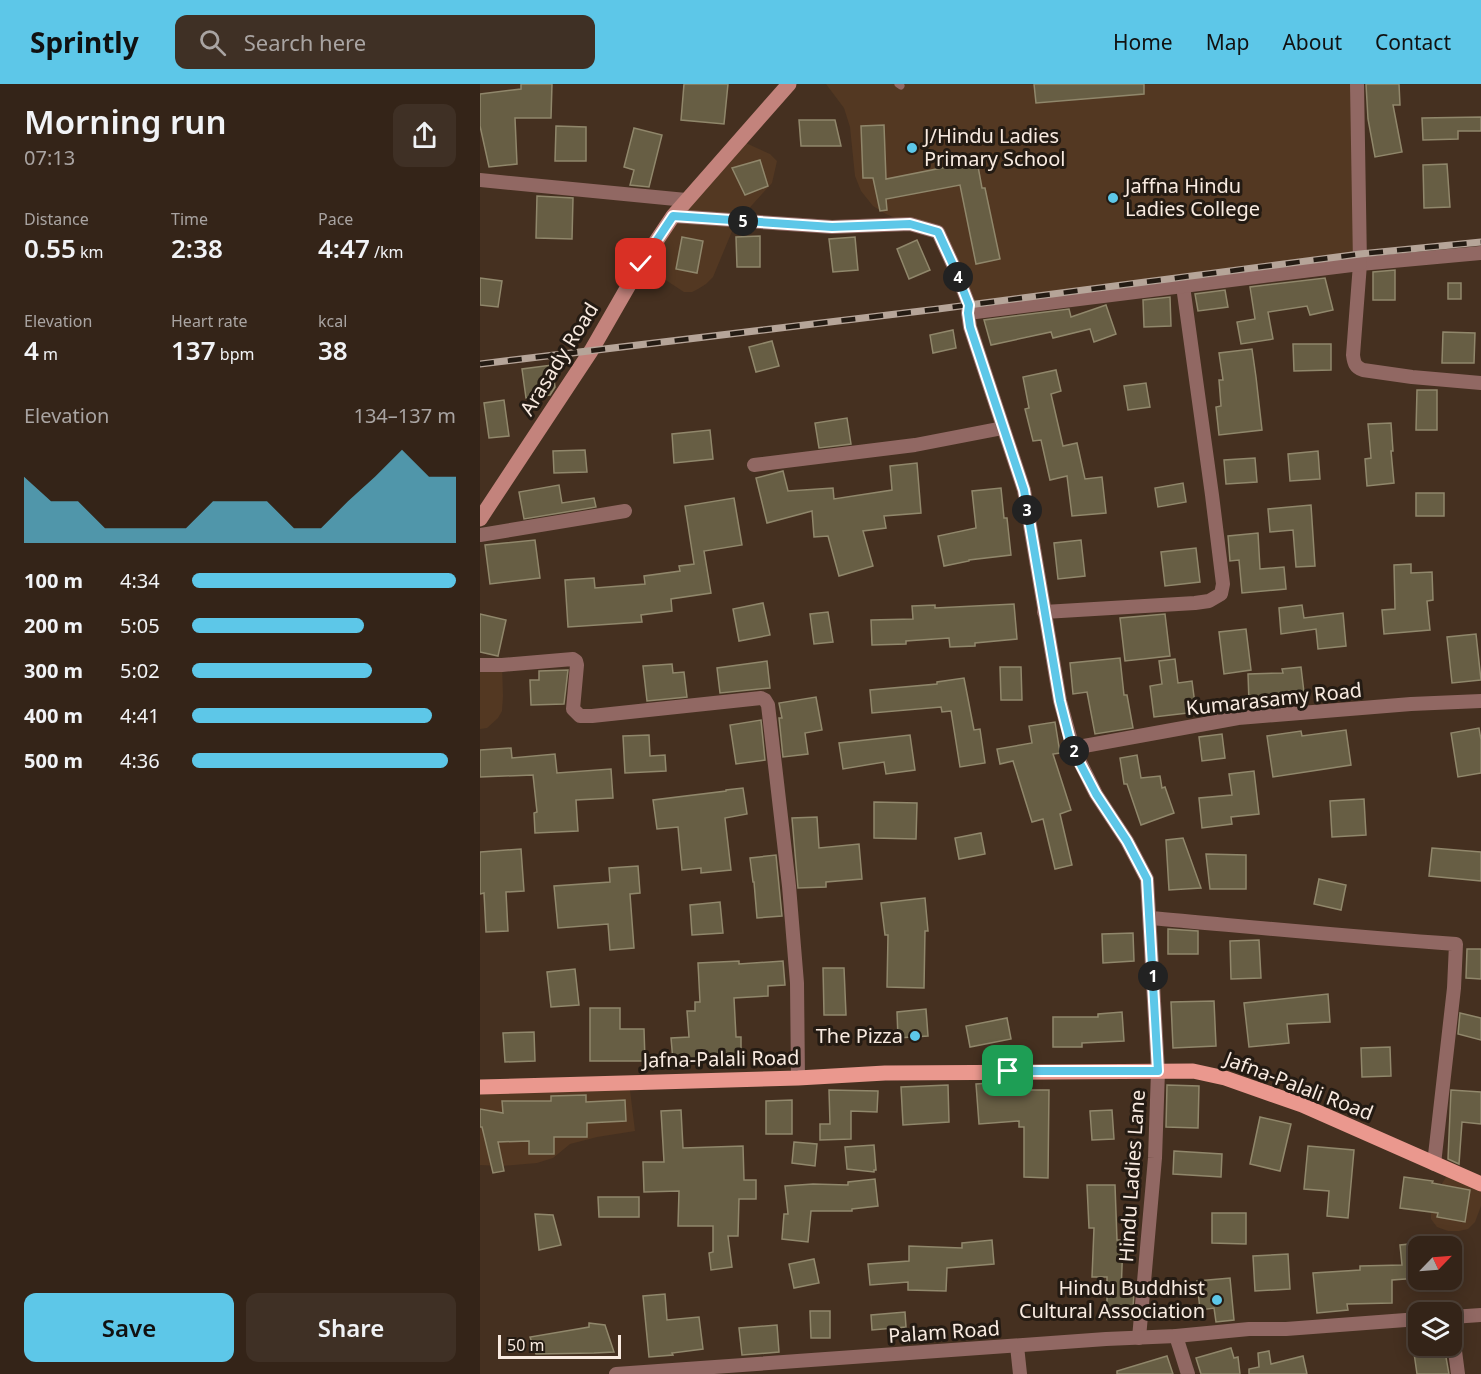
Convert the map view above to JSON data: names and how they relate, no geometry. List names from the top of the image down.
{
  "streets": {
    "main road": ["Arasady Road", "Jafna-Palali Road"],
    "street": ["Kumarasamy Road", "Hindu Ladies Lane", "Palam Road"]
  },
  "crossings": [
    ["Arasady Road", "Hindu Ladies Lane"],
    ["Kumarasamy Road", "Hindu Ladies Lane"],
    ["Jafna-Palali Road", "Hindu Ladies Lane"],
    ["Hindu Ladies Lane", "Palam Road"]
  ],
  "places": [
    "J/Hindu Ladies Primary School",
    "Jaffna Hindu Ladies College",
    "The Pizza",
    "Hindu Buddhist Cultural Association"
  ],
  "scale_bar": "50 m",
  "north": "top right",
  "page": {
    "header": "Sprintly",
    "search": "Search here",
    "nav": [
      "Home",
      "Map",
      "About",
      "Contact"
    ],
    "heading": ["Morning run", "07:13"],
    "stats": [
      ["Distance", "0.55 km"],
      ["Time", "2:38"],
      ["Pace", "4:47 /km"],
      ["Elevation", "4 m"],
      ["Heart rate", "137 bpm"],
      ["kcal", "38"]
    ],
    "pins": [
      "5",
      "4",
      "3",
      "2",
      "1"
    ],
    "chart": ["Elevation", "134–137 m"],
    "list": [
      {
        "name": "100 m",
        "note": "4:34"
      },
      {
        "name": "200 m",
        "note": "5:05"
      },
      {
        "name": "300 m",
        "note": "5:02"
      },
      {
        "name": "400 m",
        "note": "4:41"
      },
      {
        "name": "500 m",
        "note": "4:36"
      }
    ],
    "buttons": ["Save", "Share"],
    "scale": "50 m"
  }
}
